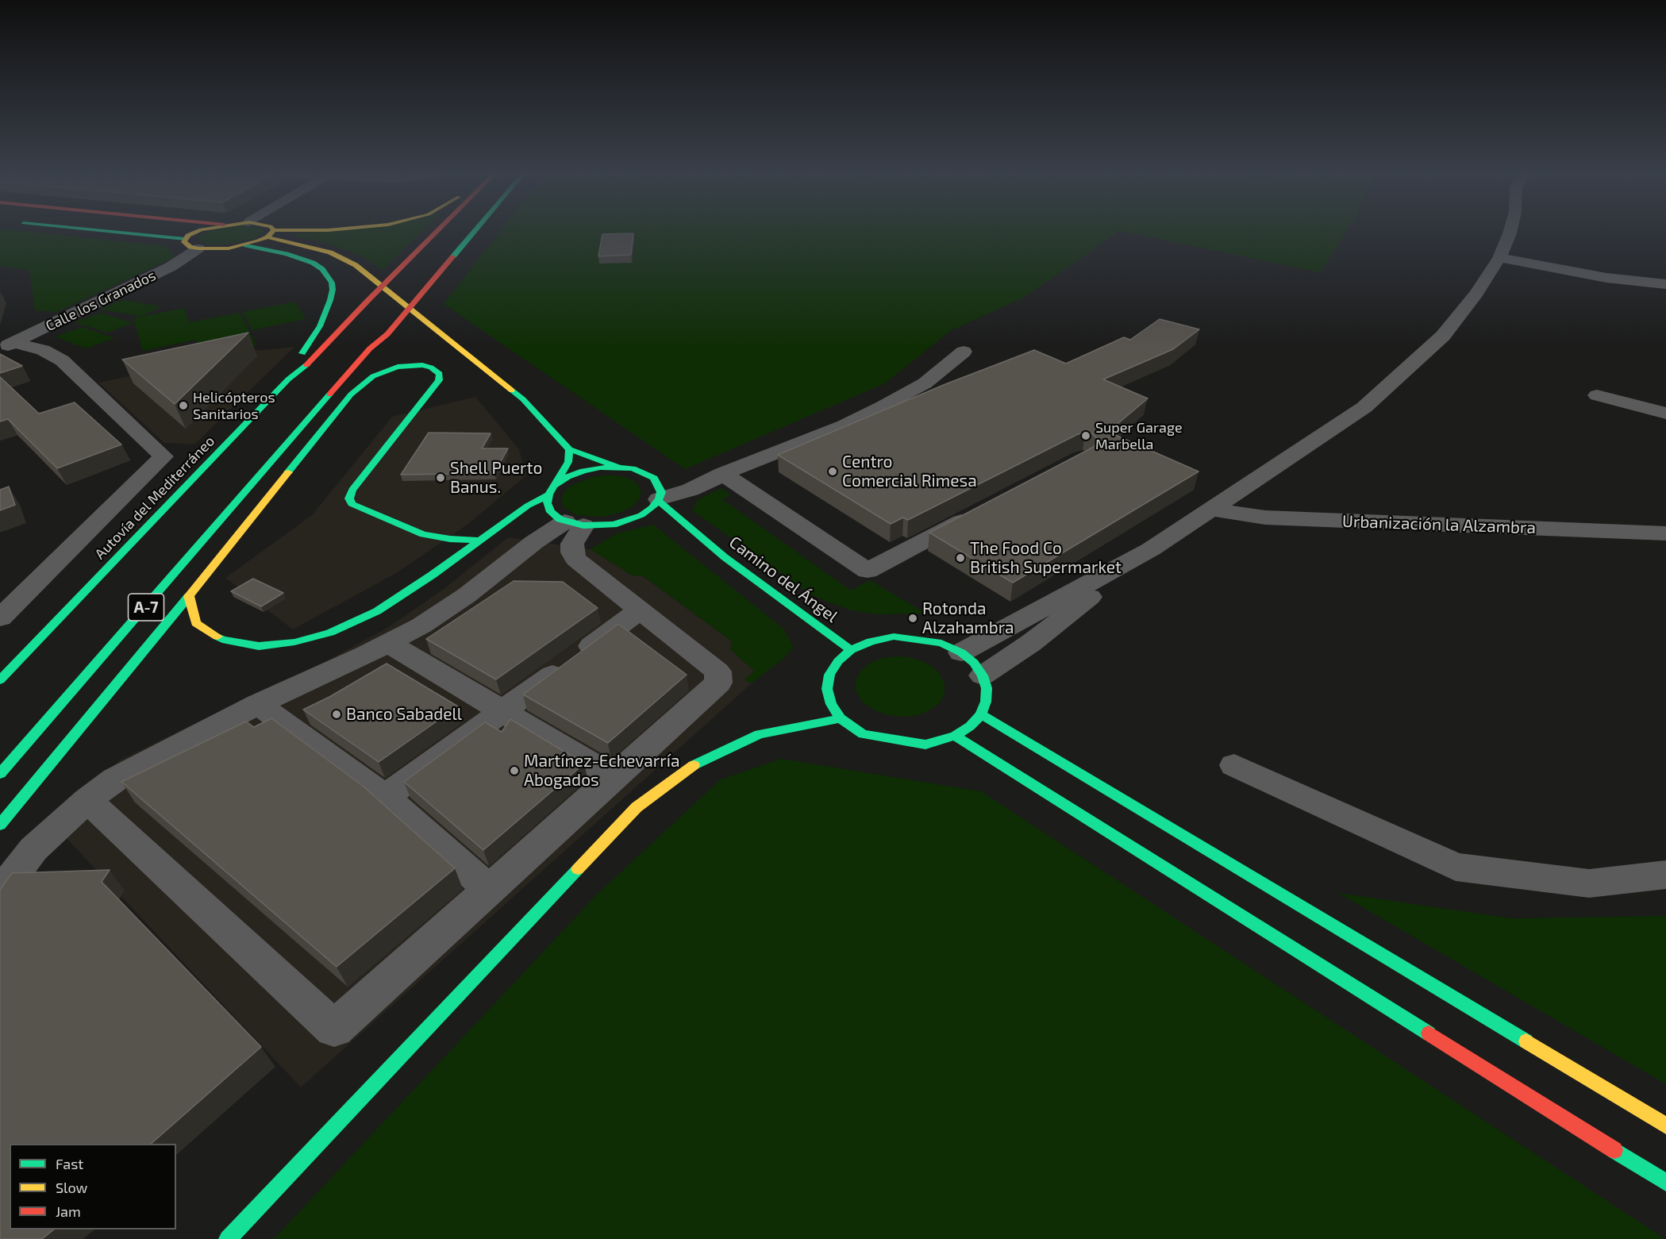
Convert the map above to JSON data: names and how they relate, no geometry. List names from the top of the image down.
{
  "streets": {
    "main road": ["Autovía del Mediterráneo", "Camino del Ángel", "A-7"],
    "street": ["Calle los Granados", "Urbanización la Alzambra"]
  },
  "places": [
    "Helicópteros Sanitarios",
    "Super Garage Marbella",
    "Centro Comercial Rimesa",
    "Shell Puerto Banus.",
    "The Food Co British Supermarket",
    "Rotonda Alzahambra",
    "Banco Sabadell",
    "Martínez-Echevarría Abogados"
  ],
  "legend": ["Fast", "Slow", "Jam"]
}
